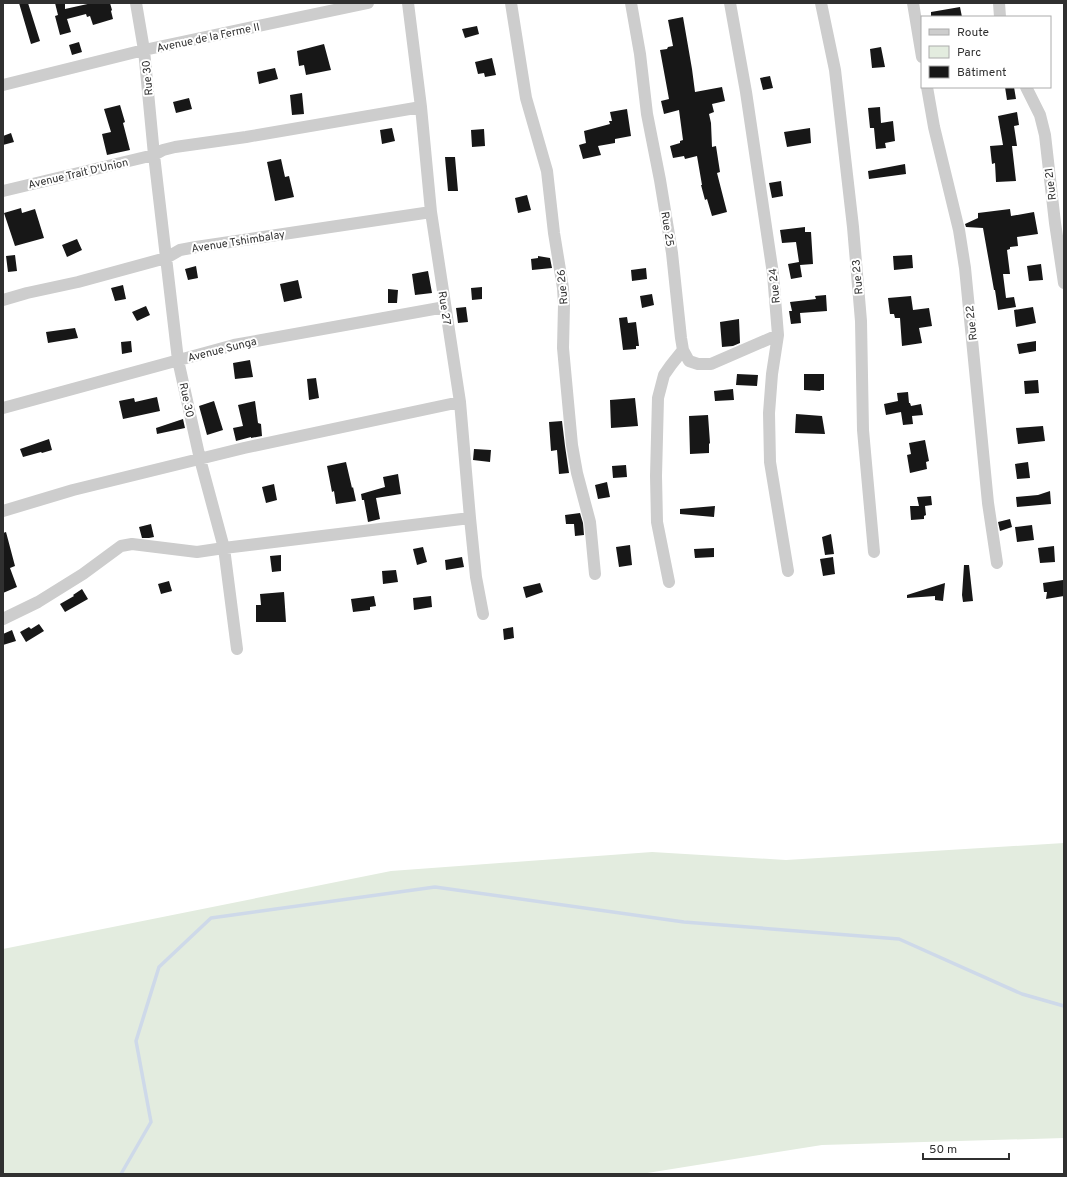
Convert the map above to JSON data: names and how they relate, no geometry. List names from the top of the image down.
{
  "streets": {
    "street": [
      "Avenue de la Ferme II",
      "Rue 30",
      "Avenue Trait D'Union",
      "Rue 21",
      "Rue 25",
      "Avenue Tshimbalay",
      "Rue 23",
      "Rue 24",
      "Rue 26",
      "Rue 27",
      "Rue 22",
      "Avenue Sunga"
    ]
  },
  "crossings": [
    ["Avenue de la Ferme II", "Rue 30"],
    ["Rue 30", "Avenue Trait D'Union"],
    ["Rue 30", "Avenue Tshimbalay"],
    ["Rue 30", "Avenue Sunga"],
    ["Avenue Trait D'Union", "Rue 27"],
    ["Avenue Tshimbalay", "Rue 27"],
    ["Rue 27", "Avenue Sunga"]
  ],
  "legend": ["Route", "Parc", "Bâtiment"],
  "scale_bar": "50 m"
}
